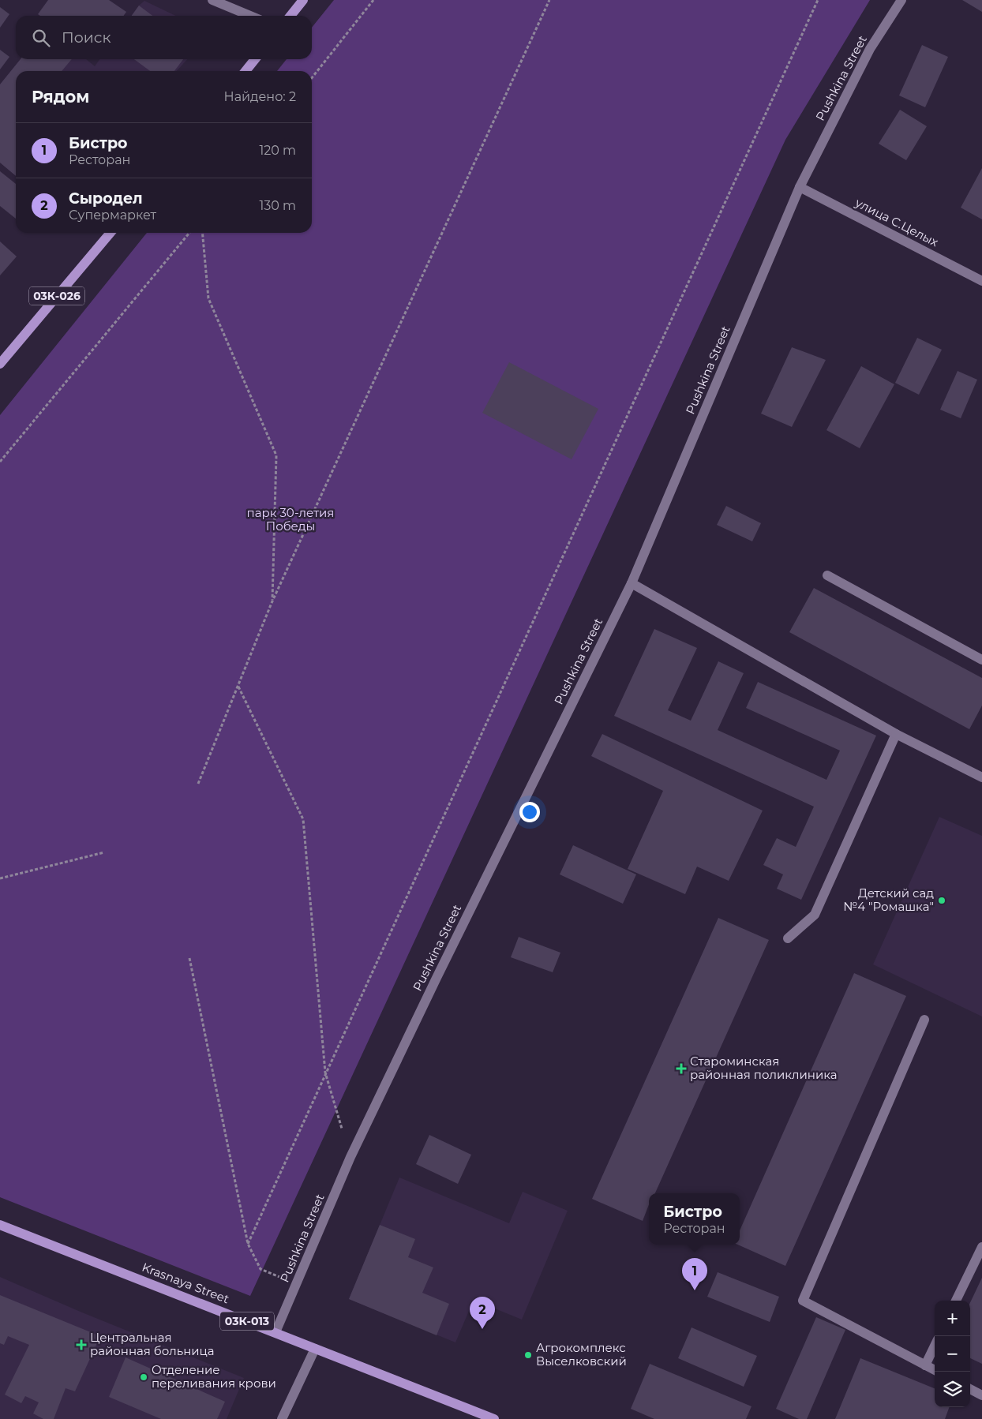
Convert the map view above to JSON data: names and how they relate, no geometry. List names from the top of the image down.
{
  "streets": {
    "main road": ["03К-026", "Krasnaya Street", "03К-013"],
    "street": ["Pushkina Street", "улица С.Целых"]
  },
  "crossings": [
    ["Pushkina Street", "улица С.Целых"],
    ["Pushkina Street", "Krasnaya Street"]
  ],
  "parks": ["парк 30-летия Победы"],
  "places": {
    "other": ["Детский сад №4 \"Ромашка\"", "Агрокомплекс Выселковский", "Отделение переливания крови"],
    "health": ["Староминская районная поликлиника", "Центральная районная больница"]
  },
  "page": {
    "search": "Поиск",
    "heading": ["Рядом", "Найдено: 2"],
    "list": [
      {
        "mark": "1",
        "name": "Бистро",
        "note": "Ресторан",
        "value": "120 m"
      },
      {
        "mark": "2",
        "name": "Сыродел",
        "note": "Супермаркет",
        "value": "130 m"
      }
    ],
    "popup": ["Бистро", "Ресторан"],
    "pins": ["1", "2"],
    "map_buttons": ["+", "−"]
  }
}
